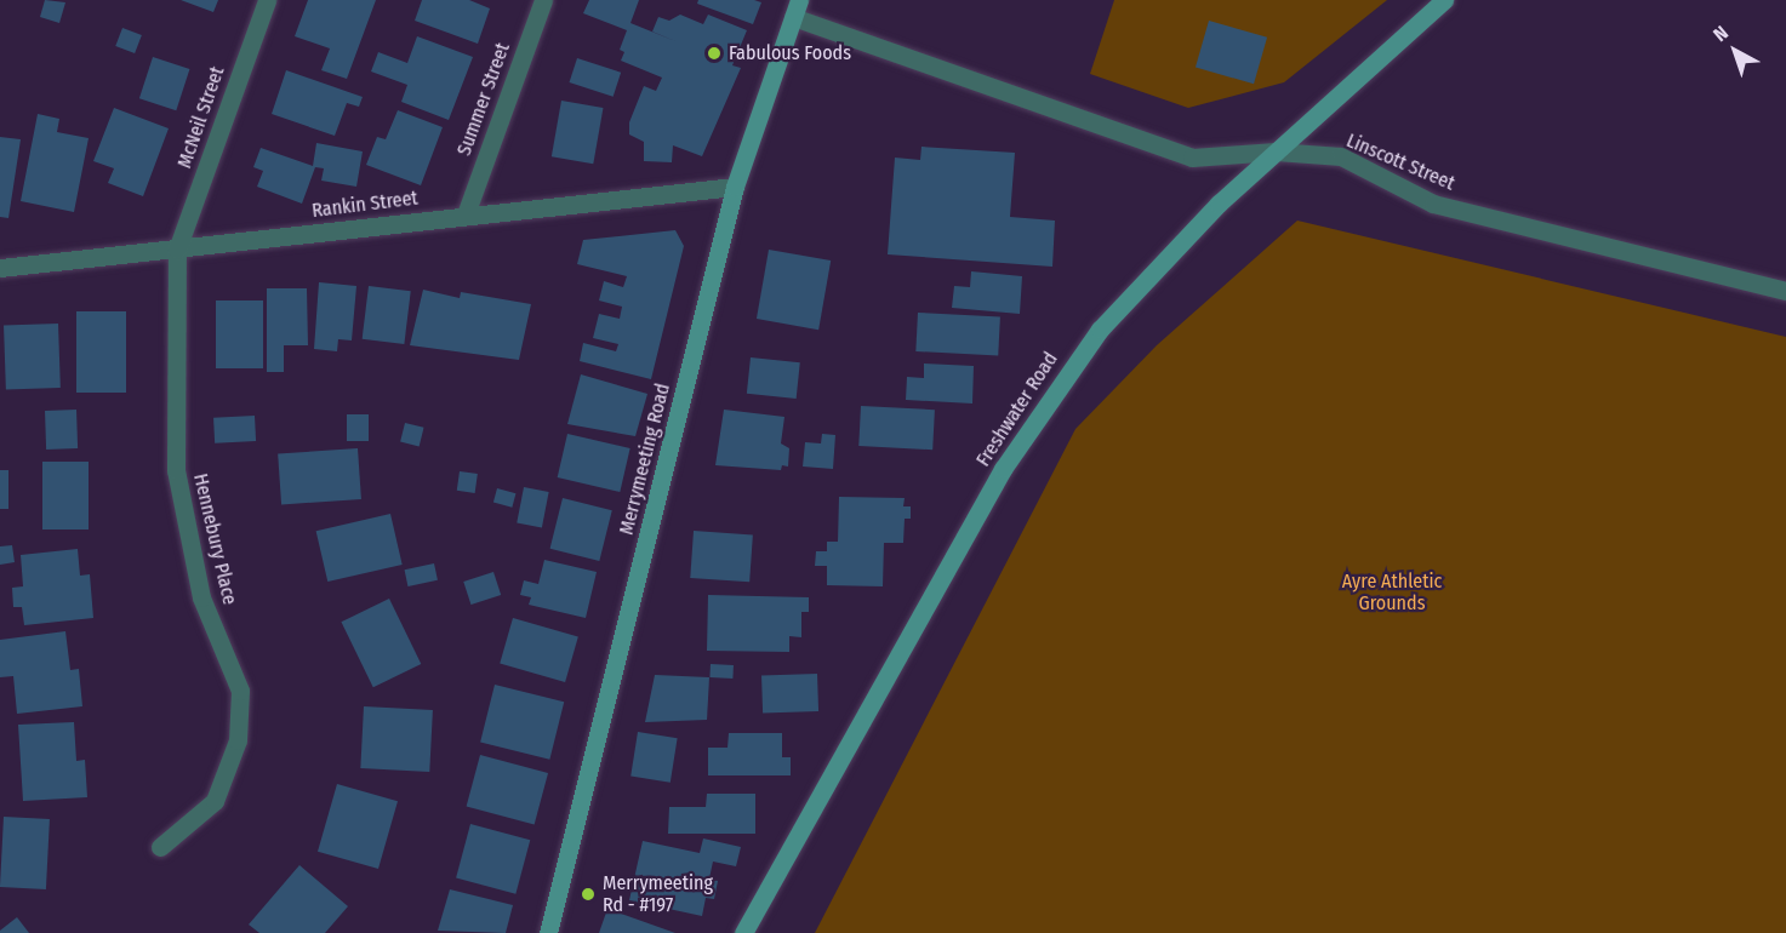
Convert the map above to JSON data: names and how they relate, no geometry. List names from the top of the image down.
{
  "streets": {
    "main road": ["Freshwater Road", "Merrymeeting Road"],
    "street": [
      "Summer Street",
      "McNeil Street",
      "Linscott Street",
      "Rankin Street",
      "Hennebury Place"
    ]
  },
  "crossings": [
    ["Summer Street", "Rankin Street"],
    ["McNeil Street", "Rankin Street"],
    ["McNeil Street", "Hennebury Place"],
    ["Linscott Street", "Freshwater Road"],
    ["Linscott Street", "Merrymeeting Road"],
    ["Rankin Street", "Merrymeeting Road"],
    ["Rankin Street", "Hennebury Place"]
  ],
  "parks": ["Ayre Athletic Grounds"],
  "places": ["Fabulous Foods", "Merrymeeting Rd - #197"],
  "north": "top left"
}
